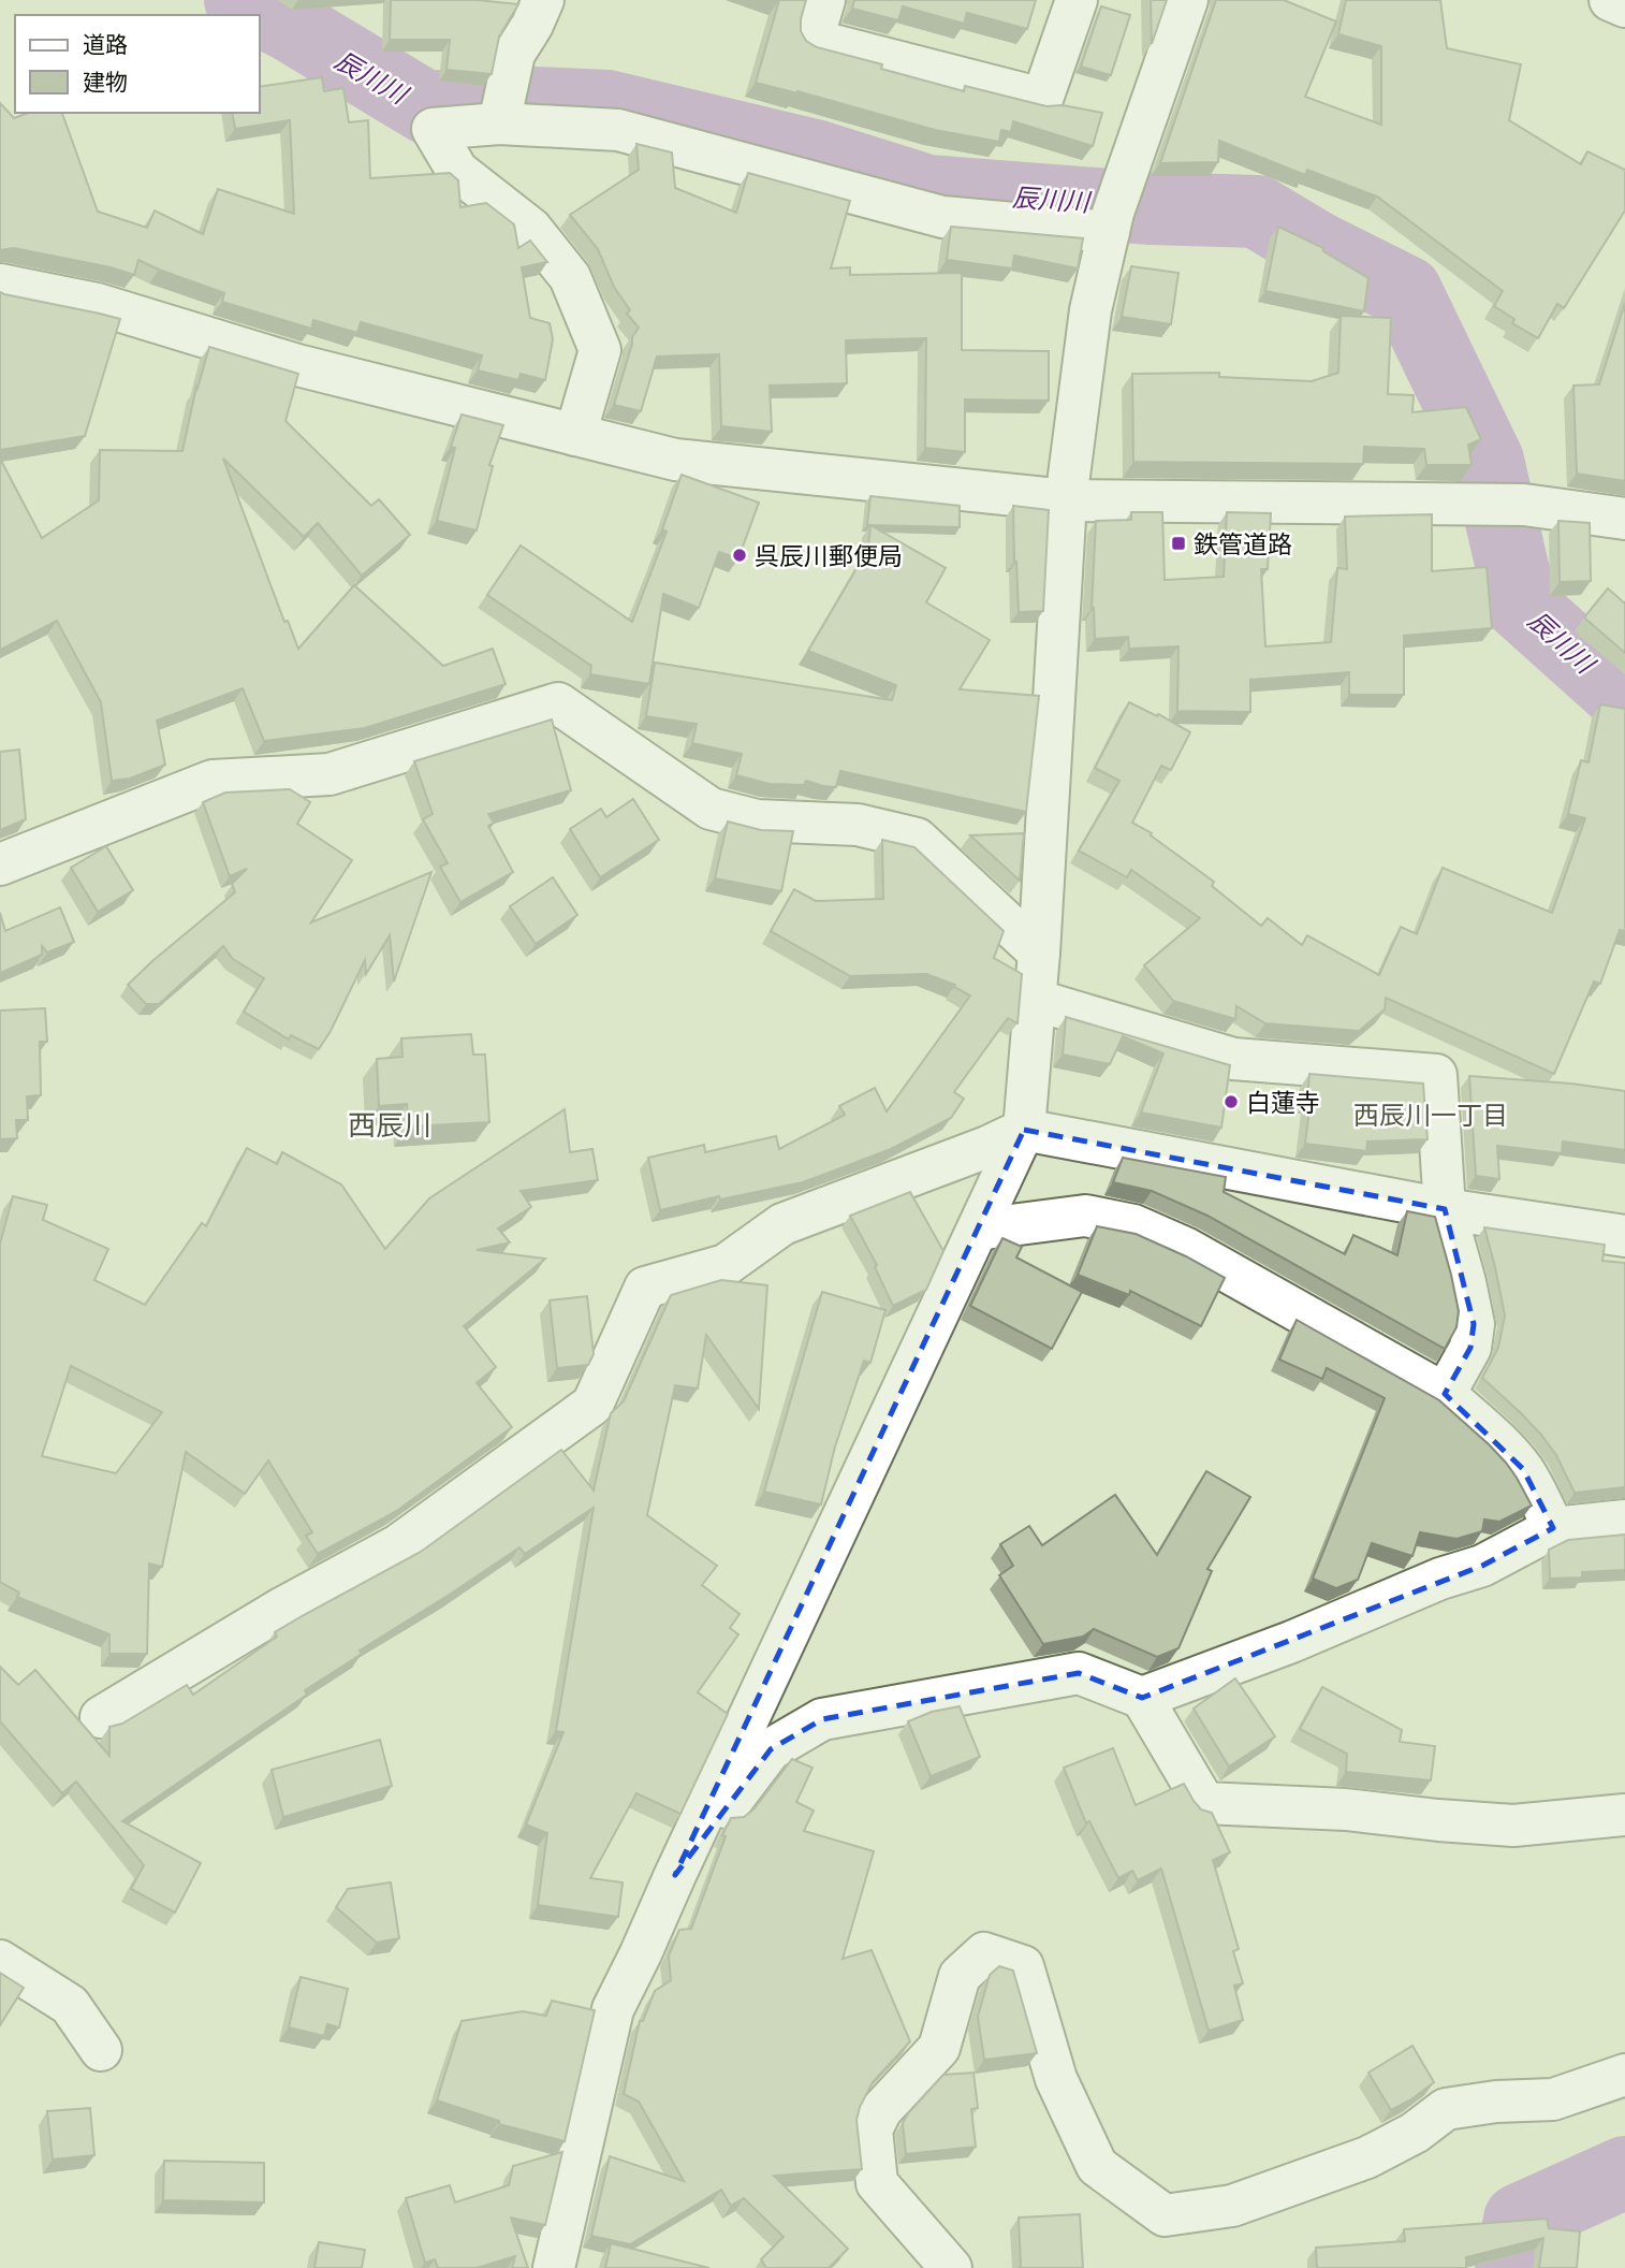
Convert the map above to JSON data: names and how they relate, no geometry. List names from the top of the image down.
{
  "districts": ["西辰川一丁目", "西辰川"],
  "water": ["辰川川"],
  "places": {
    "transit": ["鉄管道路"],
    "other": ["呉辰川郵便局", "白蓮寺"]
  },
  "legend": ["道路", "建物"]
}
